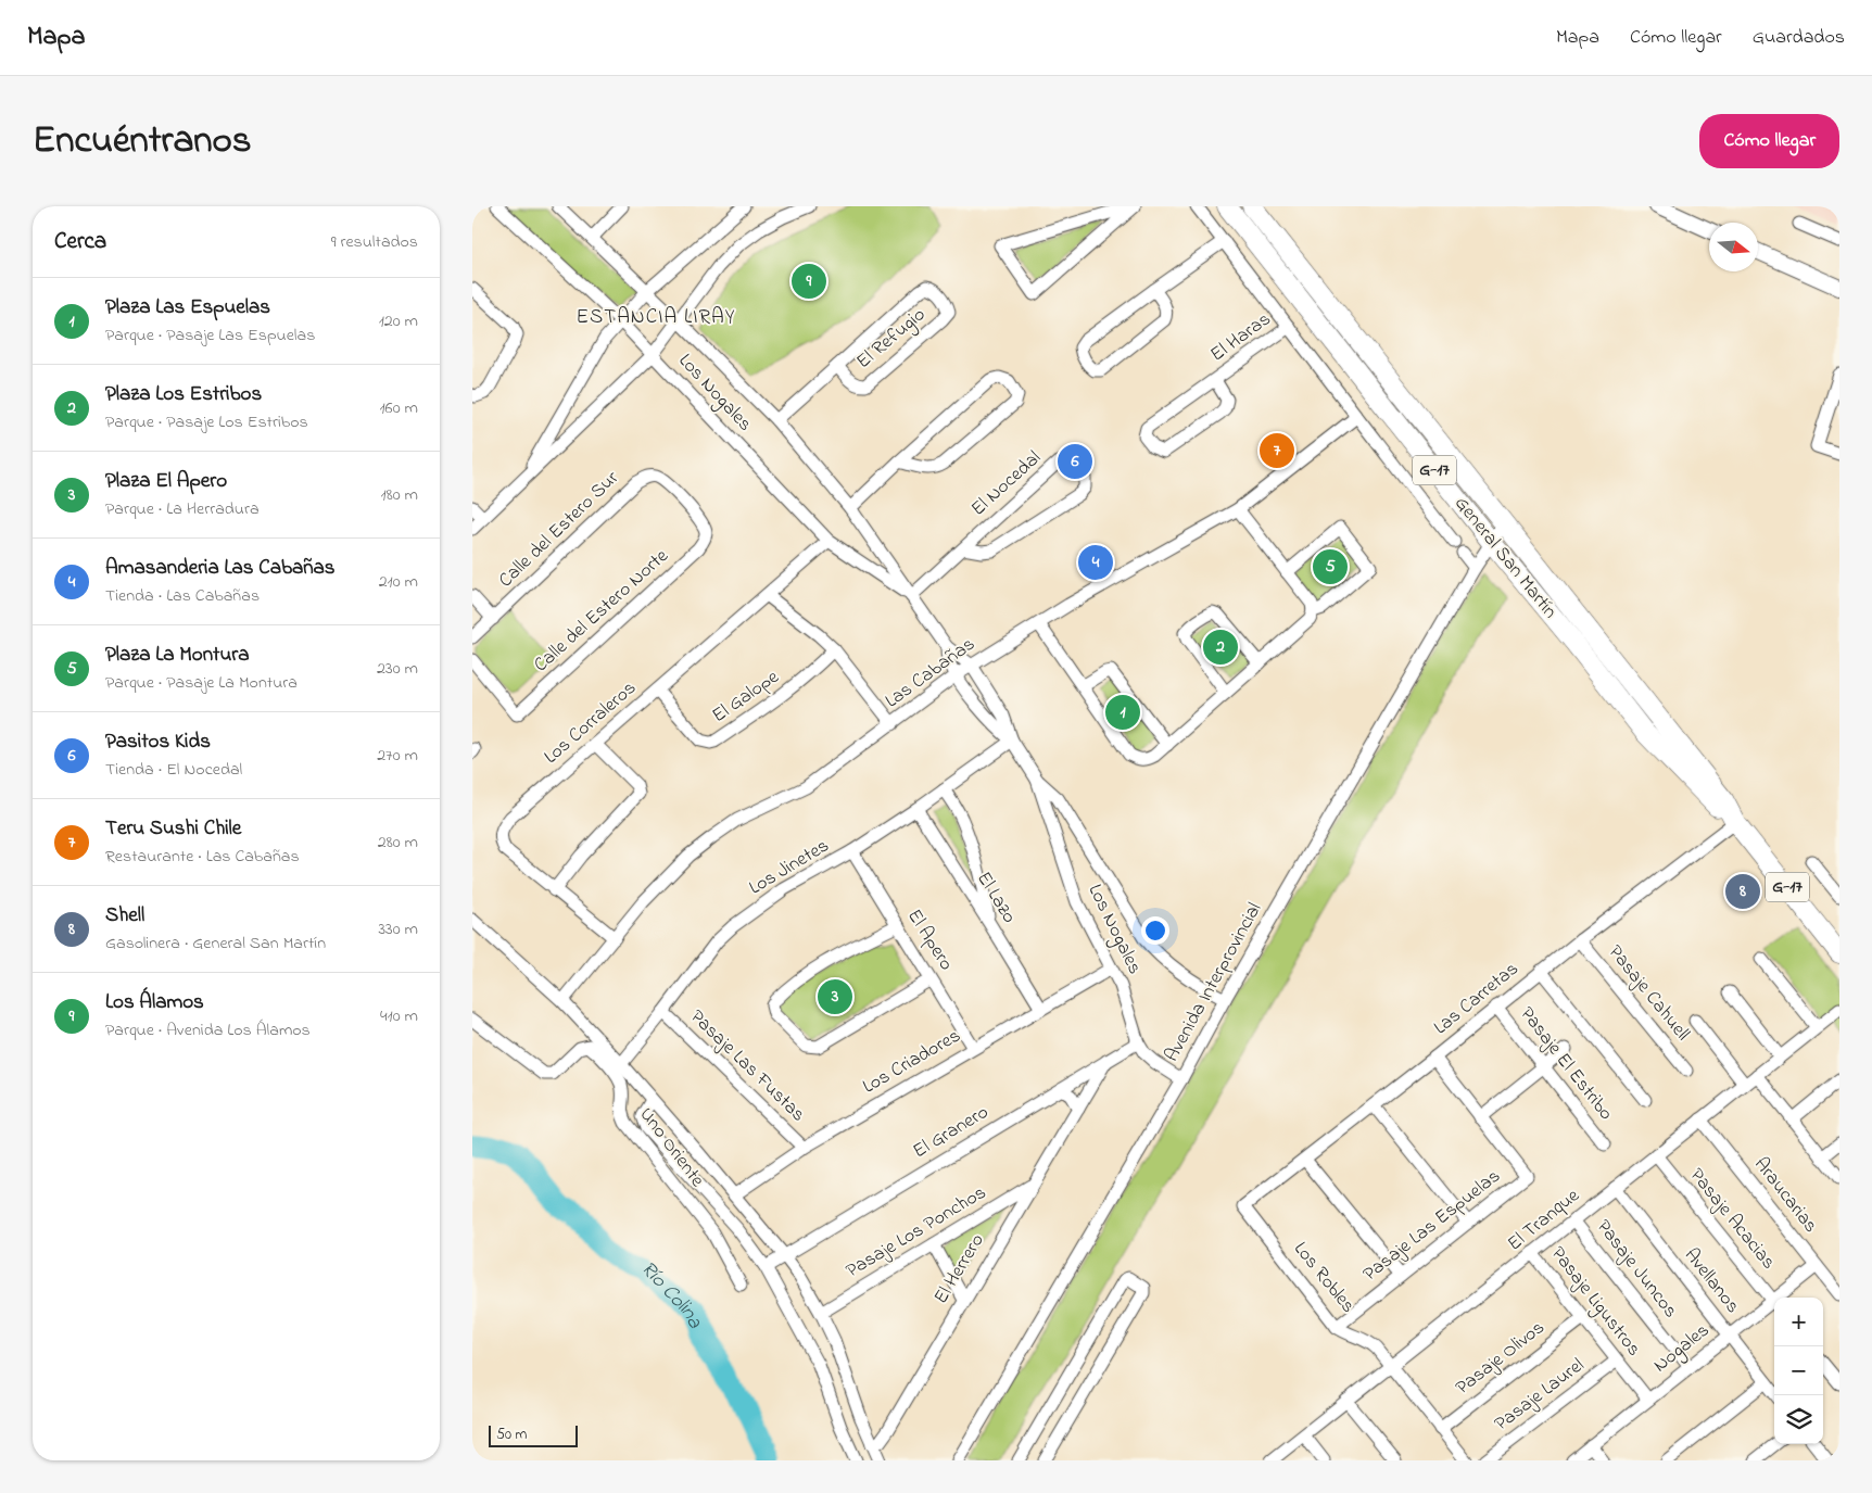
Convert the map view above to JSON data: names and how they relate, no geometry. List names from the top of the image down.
{
  "streets": {
    "main road": ["G-17", "General San Martín"],
    "street": [
      "El Haras",
      "El Refugio",
      "Los Nogales",
      "El Nocedal",
      "Calle del Estero Sur",
      "Calle del Estero Norte",
      "Las Cabañas",
      "El Galope",
      "Los Corraleros",
      "Los Jinetes",
      "El Lazo",
      "El Apero",
      "Avenida Interprovincial",
      "Pasaje Cahuell",
      "Las Carretas",
      "Los Criadores",
      "Pasaje El Estribo",
      "Pasaje Las Fustas",
      "El Granero",
      "Uno Oriente",
      "Araucarias",
      "Pasaje Acacias",
      "El Tranque",
      "Pasaje Las Espuelas",
      "Pasaje Los Ponchos",
      "El Herrero",
      "Pasaje Juncos",
      "Los Robles",
      "Avellanos",
      "Pasaje Ligustros",
      "Nogales",
      "Pasaje Olivos",
      "Pasaje Laurel"
    ]
  },
  "crossings": [
    ["El Refugio", "Los Nogales"],
    ["Los Nogales", "El Nocedal"],
    ["Los Nogales", "Las Cabañas"],
    ["Los Nogales", "Los Corraleros"],
    ["Los Nogales", "Los Jinetes"],
    ["Los Nogales", "Avenida Interprovincial"],
    ["Los Nogales", "Los Criadores"],
    ["Los Nogales", "El Granero"],
    ["Calle del Estero Sur", "Calle del Estero Norte"],
    ["General San Martín", "Avenida Interprovincial"],
    ["General San Martín", "Las Carretas"],
    ["Las Cabañas", "Los Corraleros"],
    ["El Galope", "Los Corraleros"],
    ["Los Jinetes", "El Lazo"],
    ["Los Jinetes", "El Apero"],
    ["Los Jinetes", "Pasaje Las Fustas"],
    ["El Lazo", "Los Criadores"],
    ["El Apero", "Los Criadores"],
    ["Pasaje Cahuell", "Las Carretas"],
    ["Las Carretas", "Pasaje El Estribo"],
    ["Las Carretas", "Los Robles"],
    ["Los Criadores", "Pasaje Las Fustas"],
    ["El Granero", "El Herrero"],
    ["Araucarias", "El Tranque"],
    ["Araucarias", "Nogales"],
    ["Pasaje Acacias", "El Tranque"],
    ["El Tranque", "Pasaje Juncos"],
    ["El Tranque", "Los Robles"],
    ["El Tranque", "Avellanos"],
    ["El Tranque", "Pasaje Ligustros"],
    ["Pasaje Las Espuelas", "Los Robles"],
    ["Pasaje Los Ponchos", "El Herrero"],
    ["Pasaje Juncos", "Nogales"],
    ["Los Robles", "Pasaje Olivos"],
    ["Avellanos", "Nogales"],
    ["Pasaje Ligustros", "Nogales"],
    ["Pasaje Ligustros", "Pasaje Olivos"],
    ["Pasaje Ligustros", "Pasaje Laurel"]
  ],
  "districts": ["ESTANCIA LIRAY"],
  "water": ["Río Colina"],
  "scale_bar": "50 m",
  "north": "right",
  "page": {
    "header": "Mapa",
    "nav": ["Mapa", "Cómo llegar", "Guardados"],
    "title": "Encuéntranos",
    "buttons": "Cómo llegar",
    "heading": ["Cerca", "9 resultados"],
    "pins": [
      "9",
      "7",
      "6",
      "4",
      "5",
      "2",
      "1",
      "8",
      "3"
    ],
    "list": [
      {
        "mark": "1",
        "name": "Plaza Las Espuelas",
        "note": "Parque · Pasaje Las Espuelas",
        "value": "120 m"
      },
      {
        "mark": "2",
        "name": "Plaza Los Estribos",
        "note": "Parque · Pasaje Los Estribos",
        "value": "160 m"
      },
      {
        "mark": "3",
        "name": "Plaza El Apero",
        "note": "Parque · La Herradura",
        "value": "180 m"
      },
      {
        "mark": "4",
        "name": "Amasanderia Las Cabañas",
        "note": "Tienda · Las Cabañas",
        "value": "210 m"
      },
      {
        "mark": "5",
        "name": "Plaza La Montura",
        "note": "Parque · Pasaje La Montura",
        "value": "230 m"
      },
      {
        "mark": "6",
        "name": "Pasitos Kids",
        "note": "Tienda · El Nocedal",
        "value": "270 m"
      },
      {
        "mark": "7",
        "name": "Teru Sushi Chile",
        "note": "Restaurante · Las Cabañas",
        "value": "280 m"
      },
      {
        "mark": "8",
        "name": "Shell",
        "note": "Gasolinera · General San Martín",
        "value": "330 m"
      },
      {
        "mark": "9",
        "name": "Los Álamos",
        "note": "Parque · Avenida Los Álamos",
        "value": "410 m"
      }
    ],
    "map_buttons": ["+", "−"],
    "scale": "50 m"
  }
}
